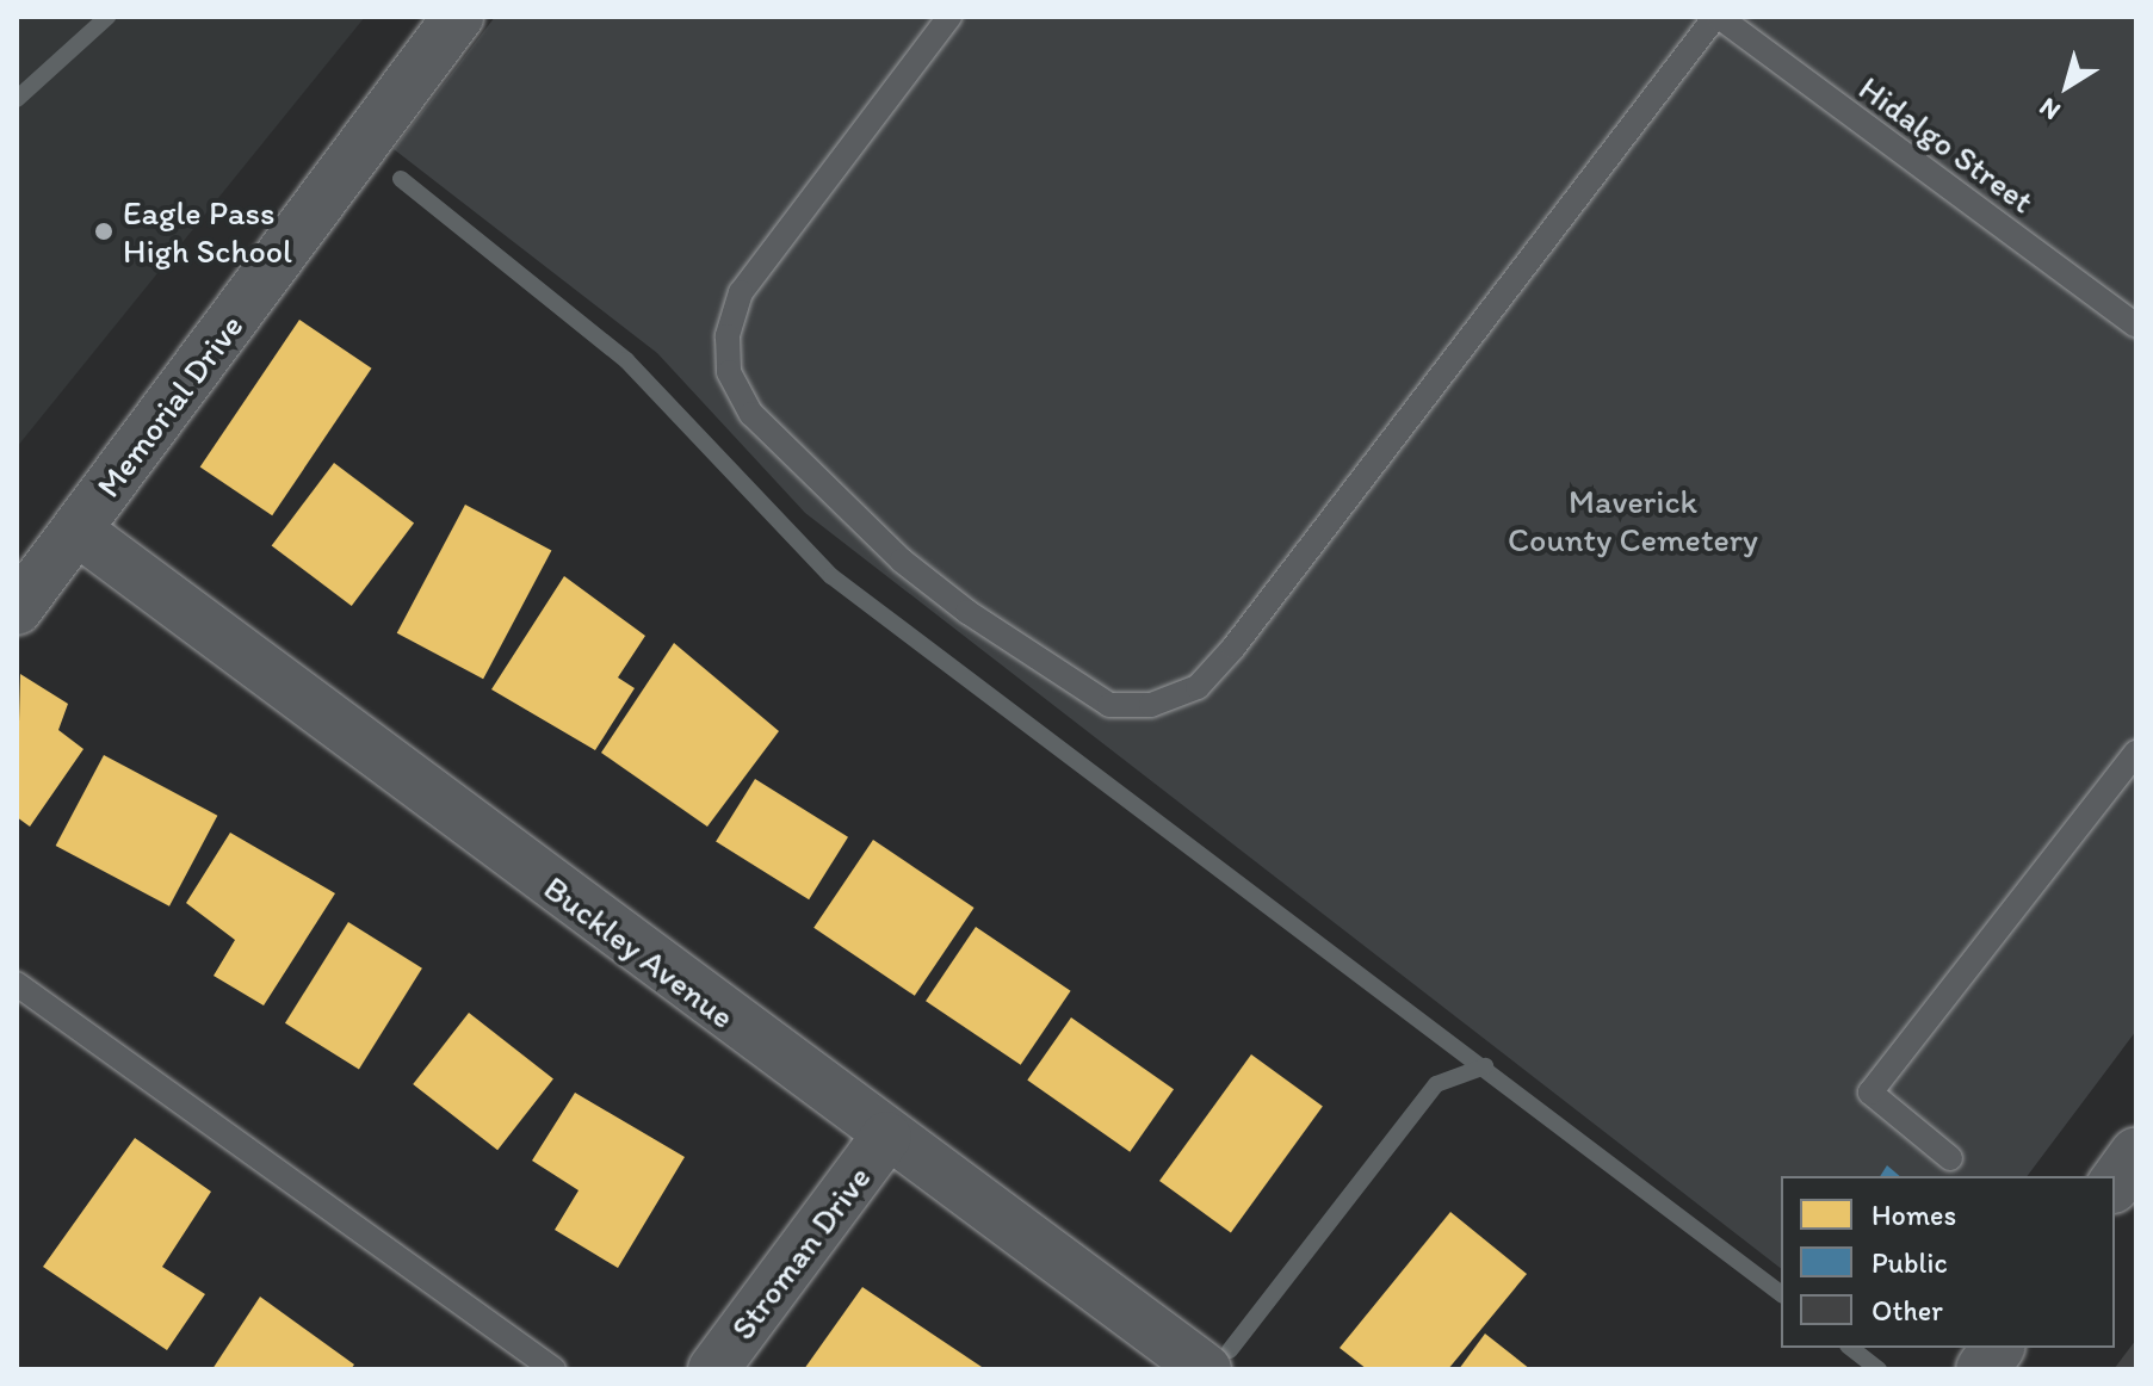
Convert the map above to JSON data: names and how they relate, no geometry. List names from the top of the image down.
{
  "streets": {
    "street": ["Memorial Drive", "Buckley Avenue", "Stroman Drive"],
    "lane": ["Hidalgo Street"]
  },
  "crossings": [
    ["Memorial Drive", "Buckley Avenue"],
    ["Buckley Avenue", "Stroman Drive"]
  ],
  "parks": ["Maverick County Cemetery"],
  "places": ["Eagle Pass High School"],
  "legend": ["Homes", "Public", "Other"],
  "north": "bottom left"
}
